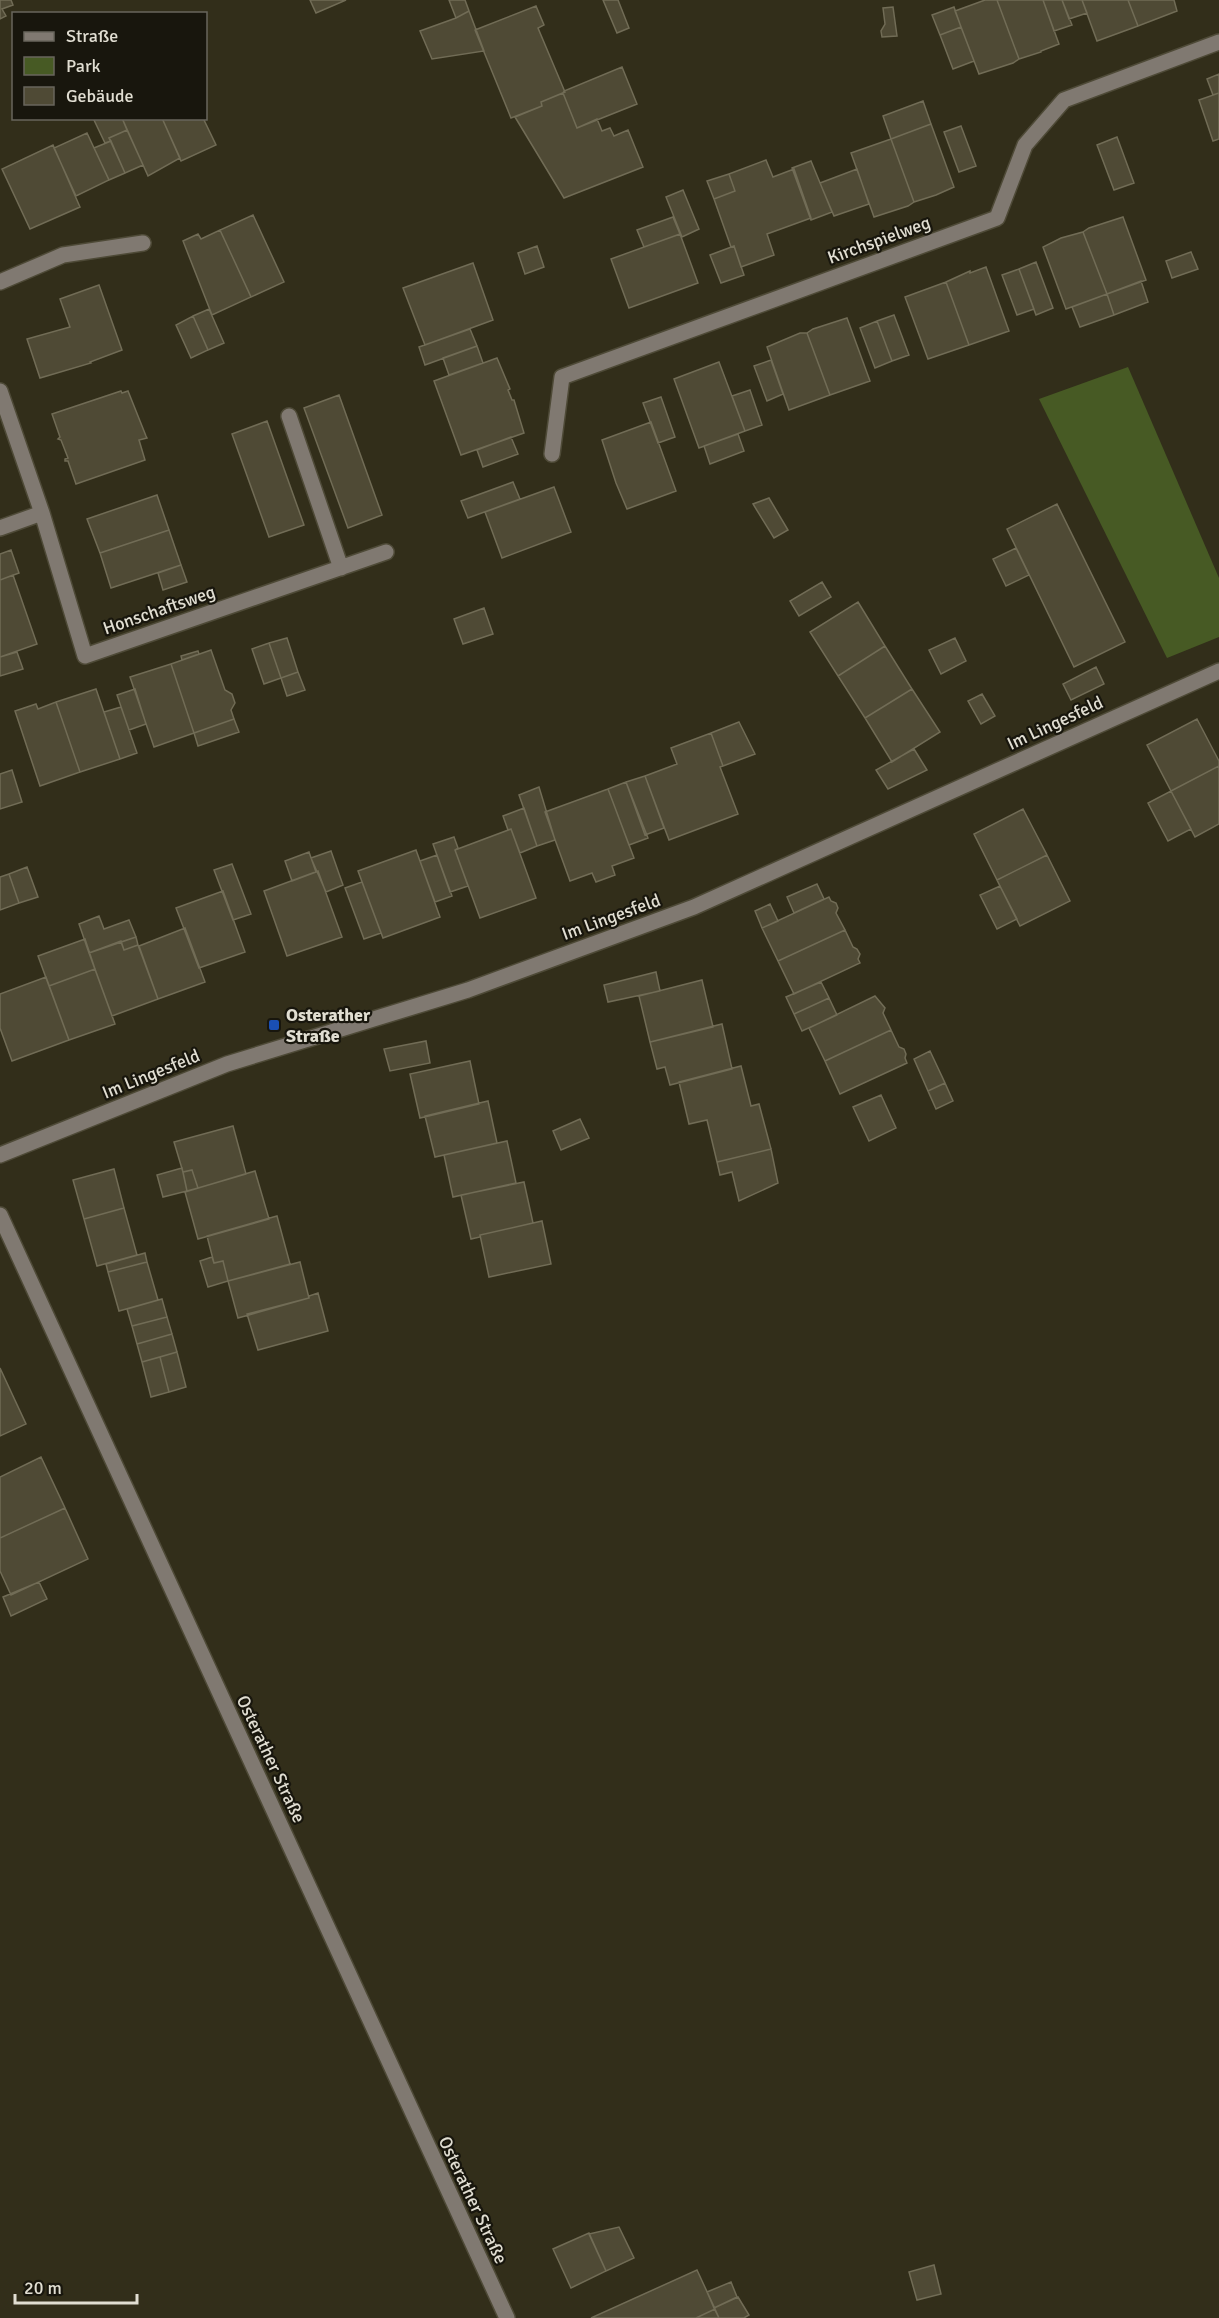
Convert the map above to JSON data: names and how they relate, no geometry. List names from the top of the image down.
{
  "streets": {
    "street": [
      "Kirchspielweg",
      "Honschaftsweg",
      "Im Lingesfeld",
      "Osterather Straße"
    ]
  },
  "places": {
    "transit": ["Osterather Straße"]
  },
  "legend": ["Straße", "Park", "Gebäude"],
  "scale_bar": "20 m"
}
